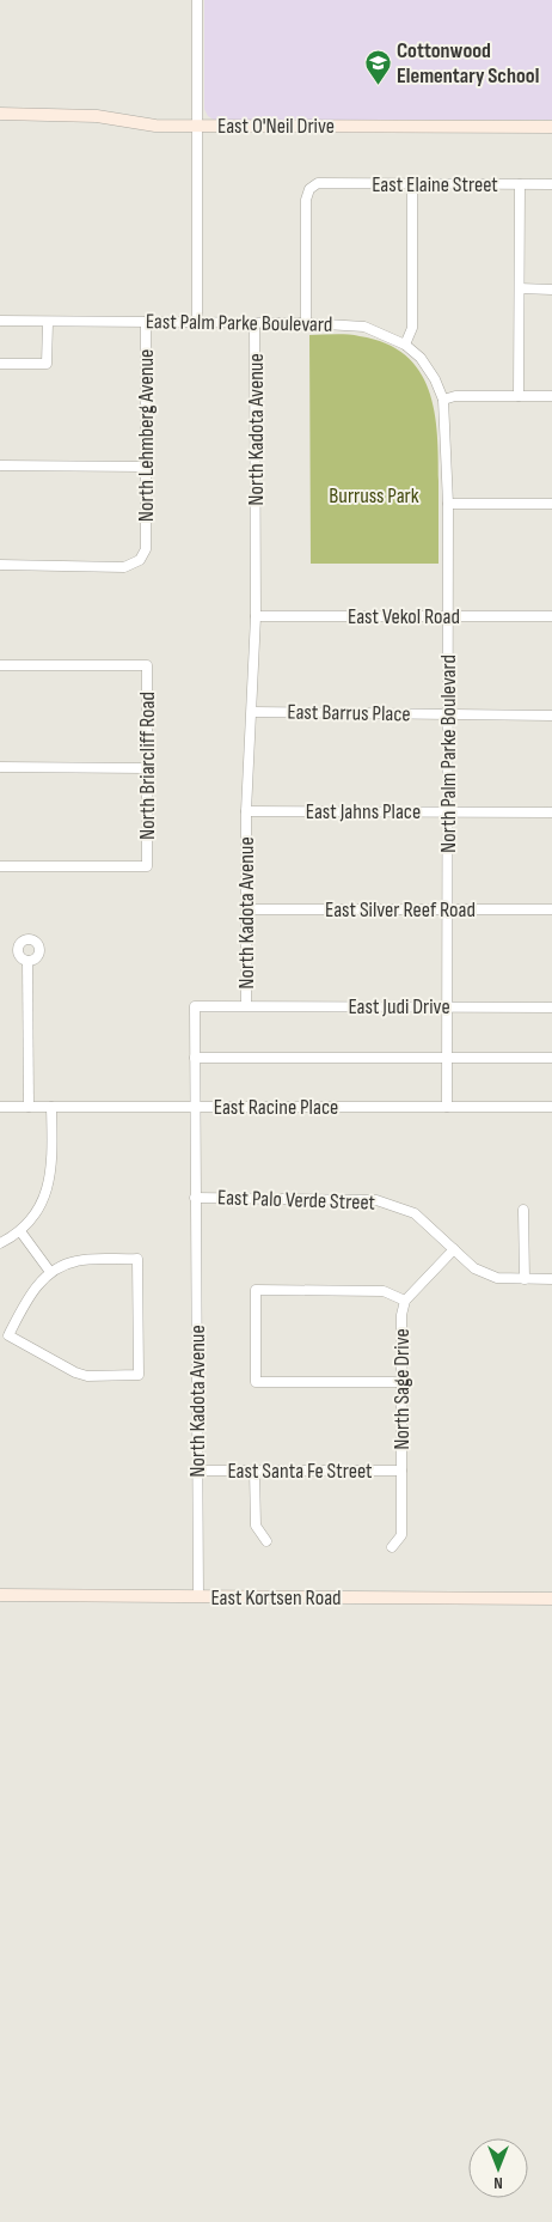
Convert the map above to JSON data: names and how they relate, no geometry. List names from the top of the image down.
{
  "streets": {
    "street": [
      "East O'Neil Drive",
      "East Elaine Street",
      "East Palm Parke Boulevard",
      "North Kadota Avenue",
      "North Lehmberg Avenue",
      "East Vekol Road",
      "East Barrus Place",
      "North Palm Parke Boulevard",
      "North Briarcliff Road",
      "East Jahns Place",
      "East Silver Reef Road",
      "East Judi Drive",
      "East Racine Place",
      "East Palo Verde Street",
      "North Sage Drive",
      "East Santa Fe Street",
      "East Kortsen Road"
    ]
  },
  "crossings": [
    ["East Elaine Street", "East Palm Parke Boulevard"],
    ["East Palm Parke Boulevard", "North Kadota Avenue"],
    ["East Palm Parke Boulevard", "North Lehmberg Avenue"],
    ["East Palm Parke Boulevard", "North Palm Parke Boulevard"],
    ["North Kadota Avenue", "East Vekol Road"],
    ["North Kadota Avenue", "East Barrus Place"],
    ["North Kadota Avenue", "East Jahns Place"],
    ["North Kadota Avenue", "East Silver Reef Road"],
    ["North Kadota Avenue", "East Judi Drive"],
    ["North Kadota Avenue", "East Racine Place"],
    ["North Kadota Avenue", "East Palo Verde Street"],
    ["North Kadota Avenue", "East Santa Fe Street"],
    ["North Kadota Avenue", "East Kortsen Road"],
    ["East Vekol Road", "North Palm Parke Boulevard"],
    ["East Barrus Place", "North Palm Parke Boulevard"],
    ["North Palm Parke Boulevard", "East Jahns Place"],
    ["North Palm Parke Boulevard", "East Silver Reef Road"],
    ["North Palm Parke Boulevard", "East Judi Drive"],
    ["North Palm Parke Boulevard", "East Racine Place"],
    ["East Palo Verde Street", "North Sage Drive"],
    ["North Sage Drive", "East Santa Fe Street"]
  ],
  "parks": ["Burruss Park"],
  "places": {
    "school or university": ["Cottonwood Elementary School"]
  },
  "north": "bottom"
}
